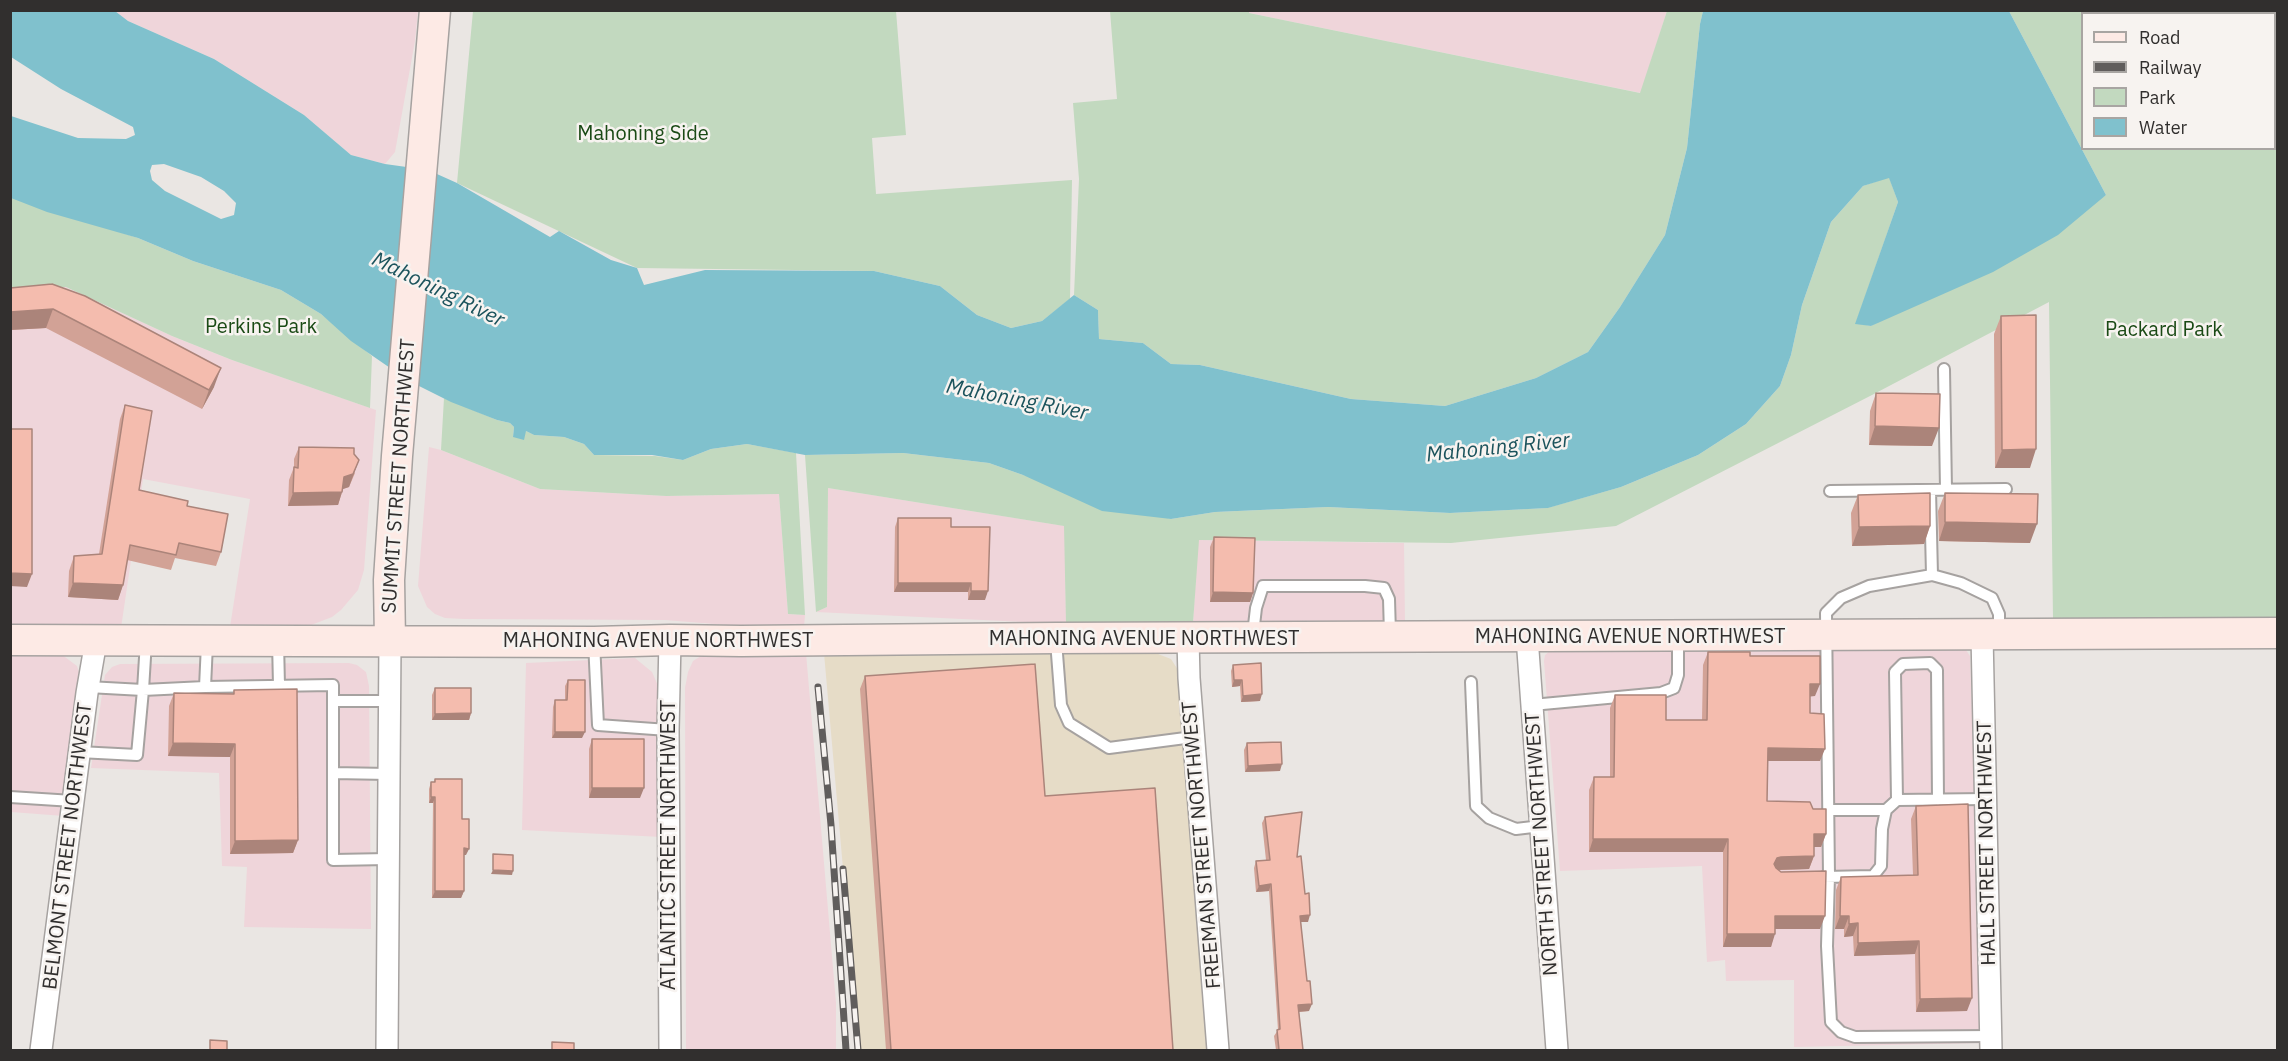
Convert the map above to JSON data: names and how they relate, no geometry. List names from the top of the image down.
{
  "streets": {
    "main road": ["SUMMIT STREET NORTHWEST", "MAHONING AVENUE NORTHWEST"],
    "street": [
      "HALL STREET NORTHWEST",
      "NORTH STREET NORTHWEST",
      "ATLANTIC STREET NORTHWEST",
      "FREEMAN STREET NORTHWEST",
      "BELMONT STREET NORTHWEST"
    ]
  },
  "crossings": [
    ["SUMMIT STREET NORTHWEST", "MAHONING AVENUE NORTHWEST"],
    ["MAHONING AVENUE NORTHWEST", "HALL STREET NORTHWEST"],
    ["MAHONING AVENUE NORTHWEST", "NORTH STREET NORTHWEST"],
    ["MAHONING AVENUE NORTHWEST", "ATLANTIC STREET NORTHWEST"],
    ["MAHONING AVENUE NORTHWEST", "FREEMAN STREET NORTHWEST"],
    ["MAHONING AVENUE NORTHWEST", "BELMONT STREET NORTHWEST"]
  ],
  "water": ["Mahoning River"],
  "parks": ["Mahoning Side", "Perkins Park", "Packard Park"],
  "legend": [
    "Road",
    "Railway",
    "Park",
    "Water"
  ]
}
